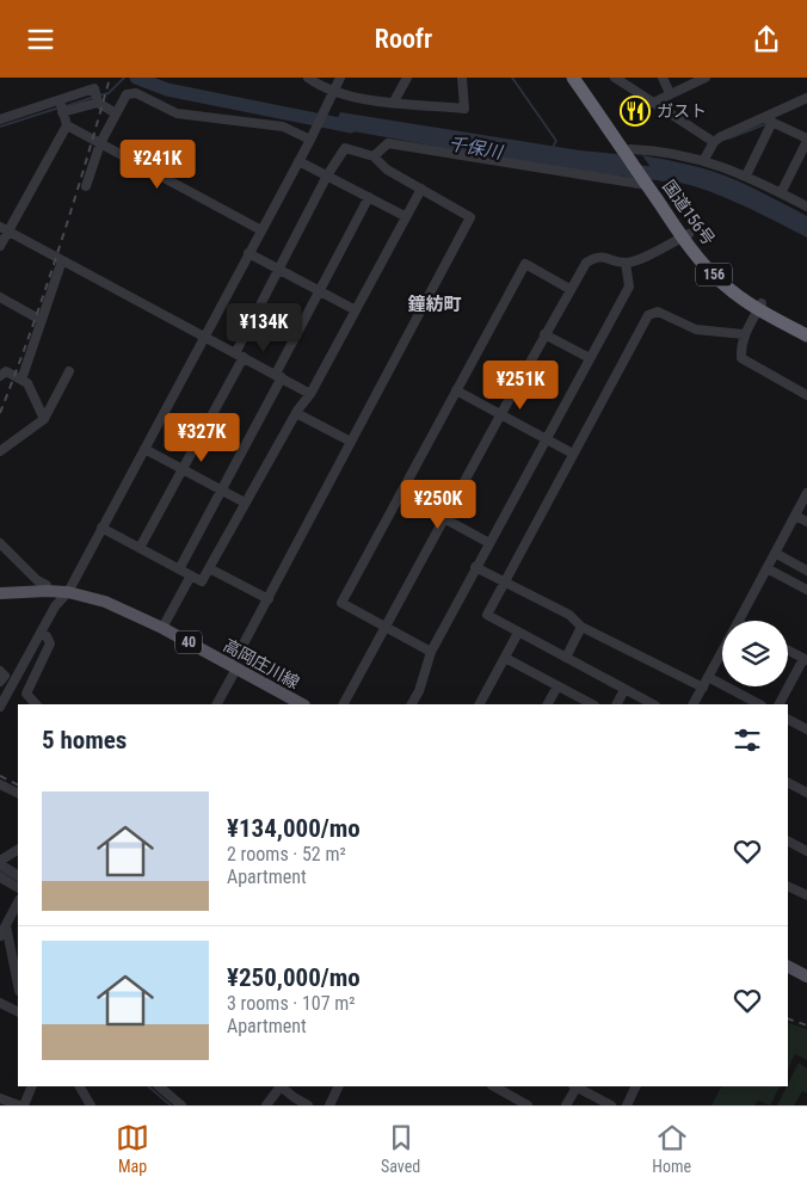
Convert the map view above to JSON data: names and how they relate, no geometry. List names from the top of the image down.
{
  "streets": {
    "highway": ["国道156号", "156"],
    "main road": ["40", "高岡庄川線"]
  },
  "districts": ["鐘紡町"],
  "water": ["千保川"],
  "places": {
    "restaurant": ["ガスト"]
  },
  "page": {
    "header": "Roofr",
    "price": [
      "¥241K",
      "¥134K",
      "¥251K",
      "¥327K",
      "¥250K"
    ],
    "heading": "5 homes",
    "list": [
      {
        "name": "¥134,000/mo",
        "note": "2 rooms · 52 m² · Apartment"
      },
      {
        "name": "¥250,000/mo",
        "note": "3 rooms · 107 m² · Apartment"
      }
    ],
    "tabs": ["Map", "Saved", "Home"]
  }
}
